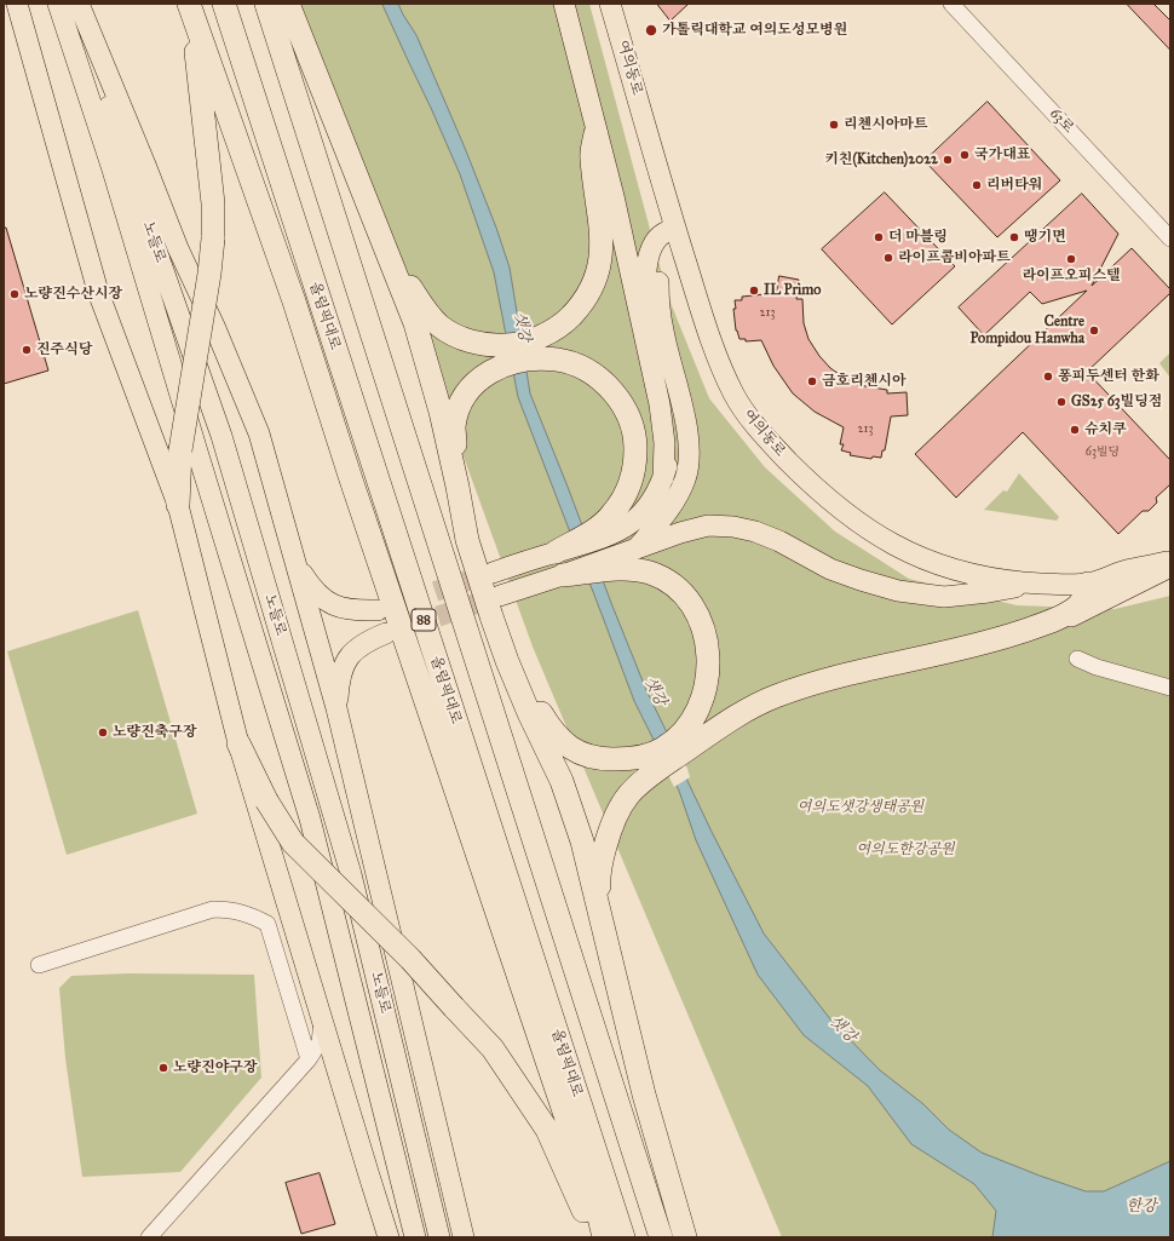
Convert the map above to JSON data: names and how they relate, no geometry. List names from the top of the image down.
{
  "streets": {
    "highway": ["올림픽대로", "88"],
    "main road": ["여의동로", "노들로"],
    "street": ["63로"]
  },
  "water": ["샛강", "한강"],
  "parks": ["여의도샛강생태공원", "여의도한강공원"],
  "places": [
    "가톨릭대학교 여의도성모병원",
    "리첸시아마트",
    "국가대표",
    "키친(Kitchen)2022",
    "리버타워",
    "더 마블링",
    "땡기면",
    "라이프콤비아파트",
    "라이프오피스텔",
    "IL Primo",
    "노량진수산시장",
    "Centre Pompidou Hanwha",
    "진주식당",
    "퐁피두센터 한화",
    "금호리첸시아",
    "GS25 63빌딩점",
    "슈치쿠",
    "노량진축구장",
    "노량진야구장"
  ],
  "house_numbers": ["213", "213", "63빌딩"]
}
